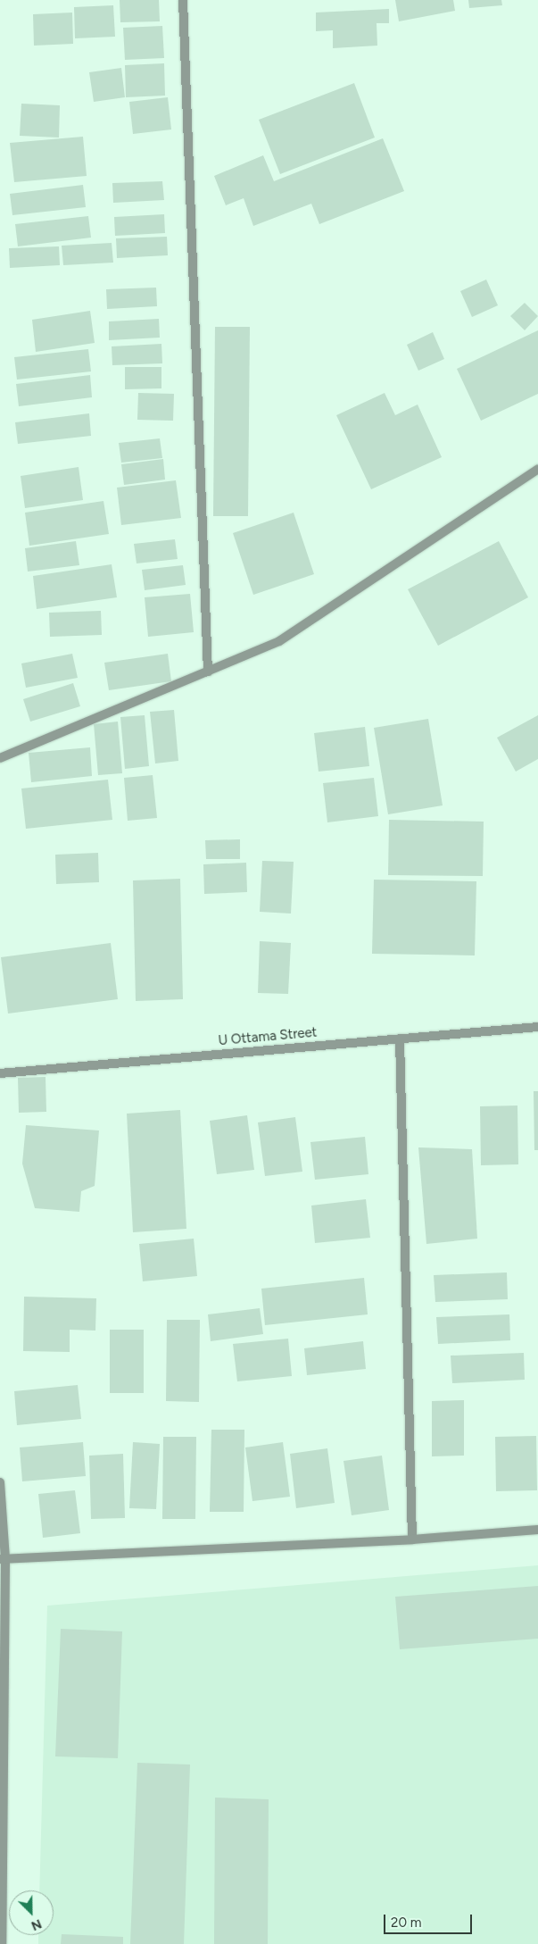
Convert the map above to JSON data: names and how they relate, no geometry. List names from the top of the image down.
{
  "streets": {
    "street": ["U Ottama Street"]
  },
  "scale_bar": "20 m",
  "north": "bottom right"
}
